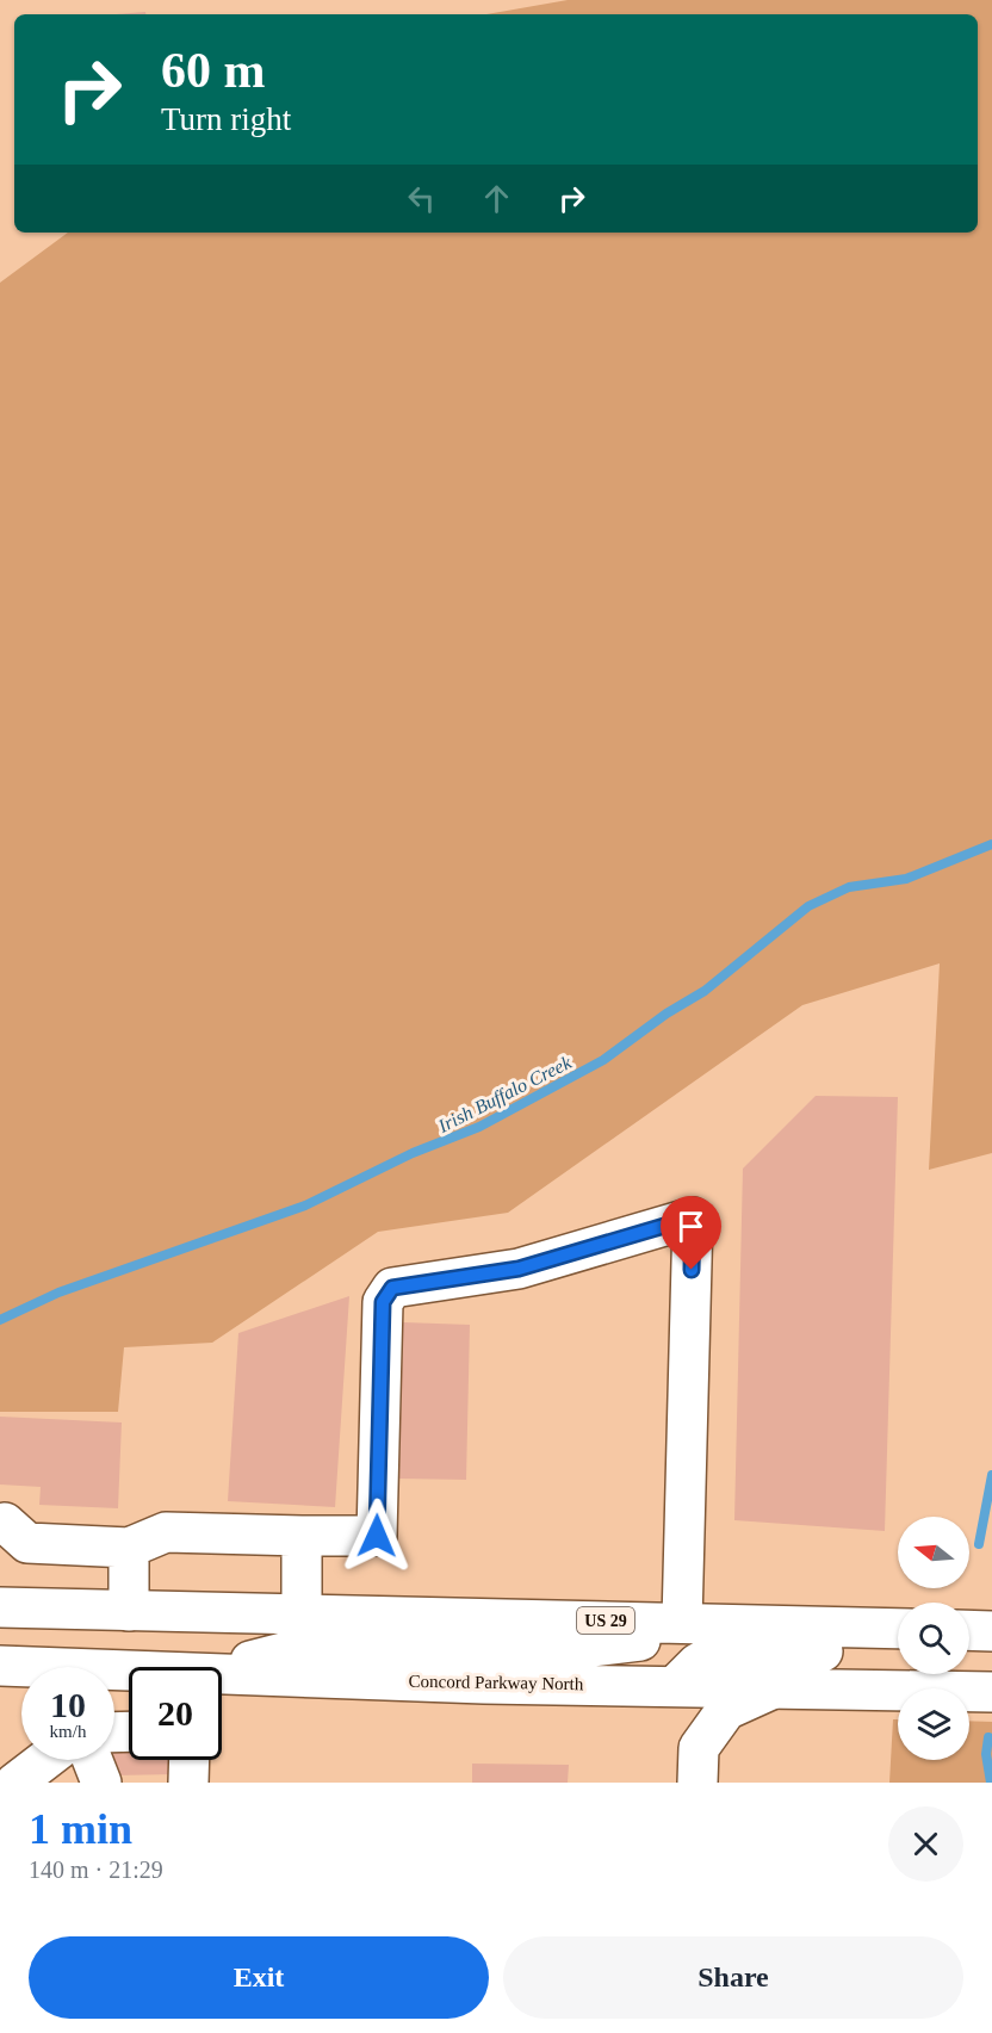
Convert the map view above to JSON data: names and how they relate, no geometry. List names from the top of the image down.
{
  "streets": {
    "main road": ["US 29", "Concord Parkway North"]
  },
  "water": ["Irish Buffalo Creek"],
  "north": "left",
  "page": {
    "turn": ["60 m", "Turn right"],
    "speed": "10 km/h",
    "limit": "20",
    "heading": ["1 min", "140 m · 21:29"],
    "buttons": ["Exit", "Share"]
  }
}
